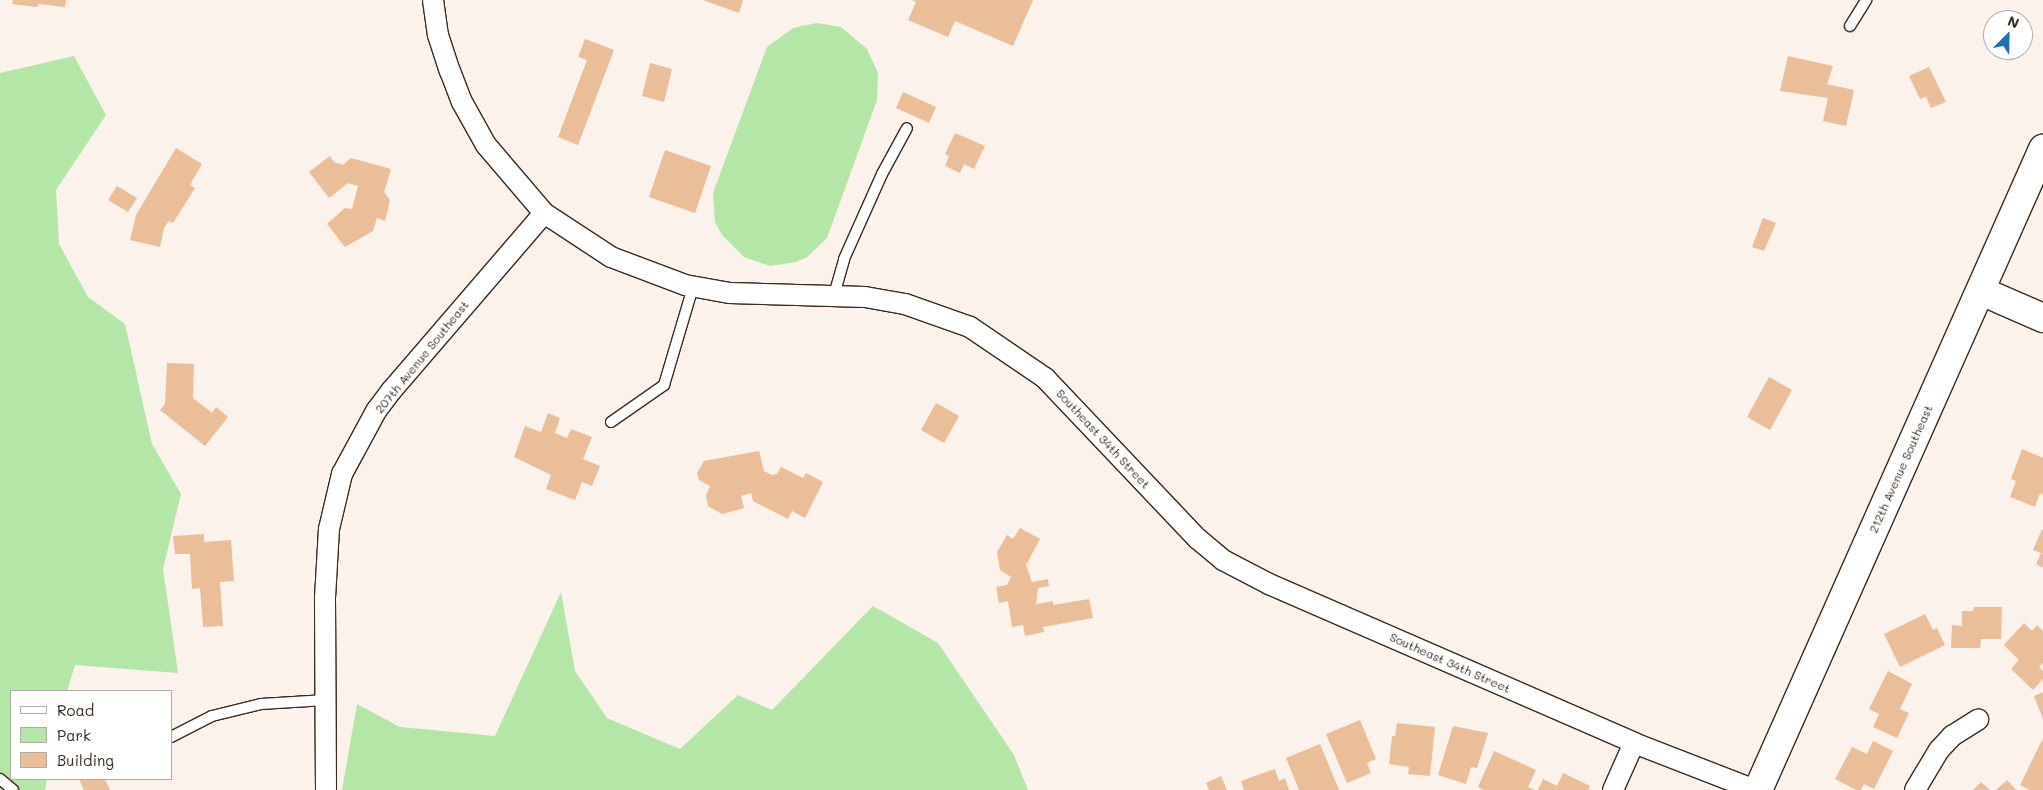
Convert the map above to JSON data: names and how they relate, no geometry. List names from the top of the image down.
{
  "streets": {
    "street": ["207th Avenue Southeast", "Southeast 34th Street", "212th Avenue Southeast"]
  },
  "crossings": [
    ["207th Avenue Southeast", "Southeast 34th Street"],
    ["Southeast 34th Street", "212th Avenue Southeast"]
  ],
  "legend": ["Road", "Park", "Building"],
  "north": "top right"
}
